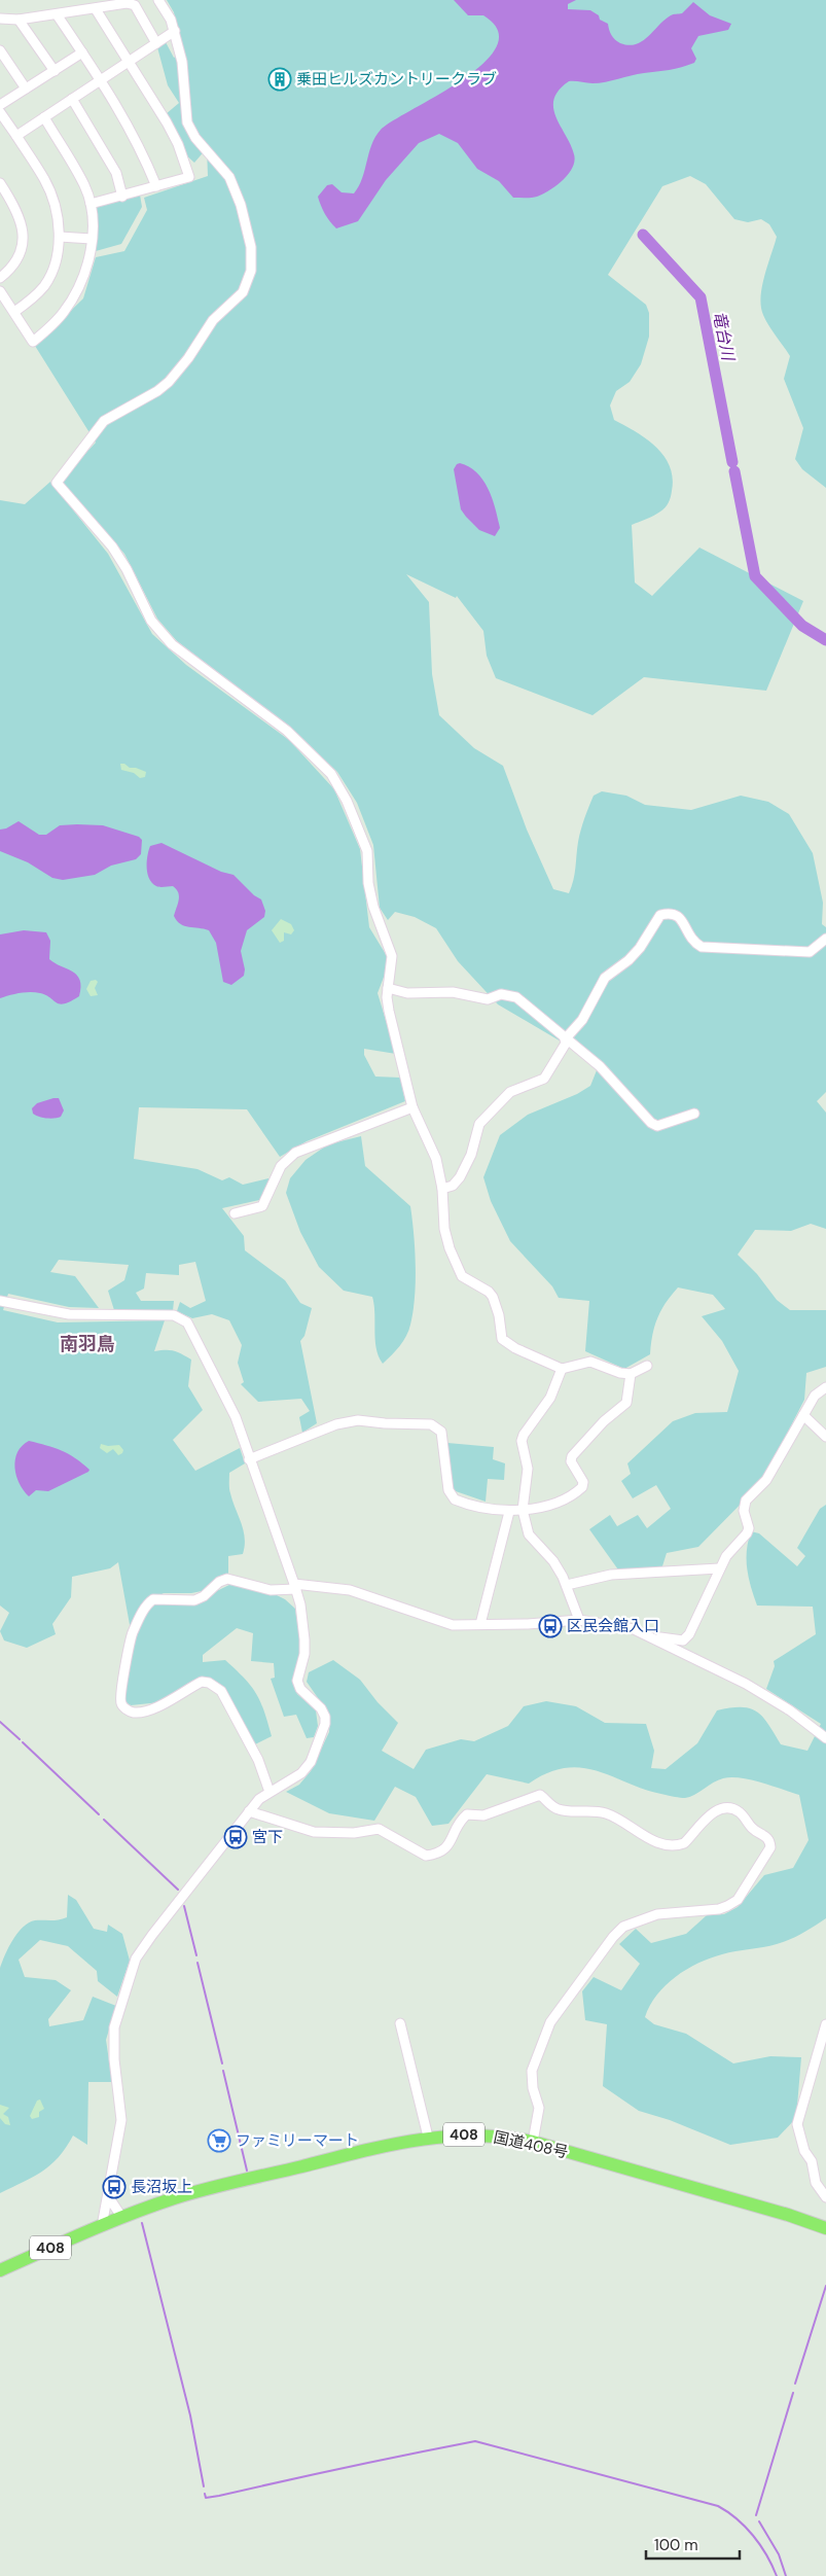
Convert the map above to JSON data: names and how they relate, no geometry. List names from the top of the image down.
{
  "streets": {
    "highway": ["408", "国道408号"]
  },
  "districts": ["南羽鳥"],
  "water": ["竜台川"],
  "places": {
    "building": ["乗田ヒルズカントリークラブ"],
    "bus stop": ["区民会館入口", "宮下", "長沼坂上"],
    "supermarket": ["ファミリーマート"]
  },
  "scale_bar": "100 m"
}
